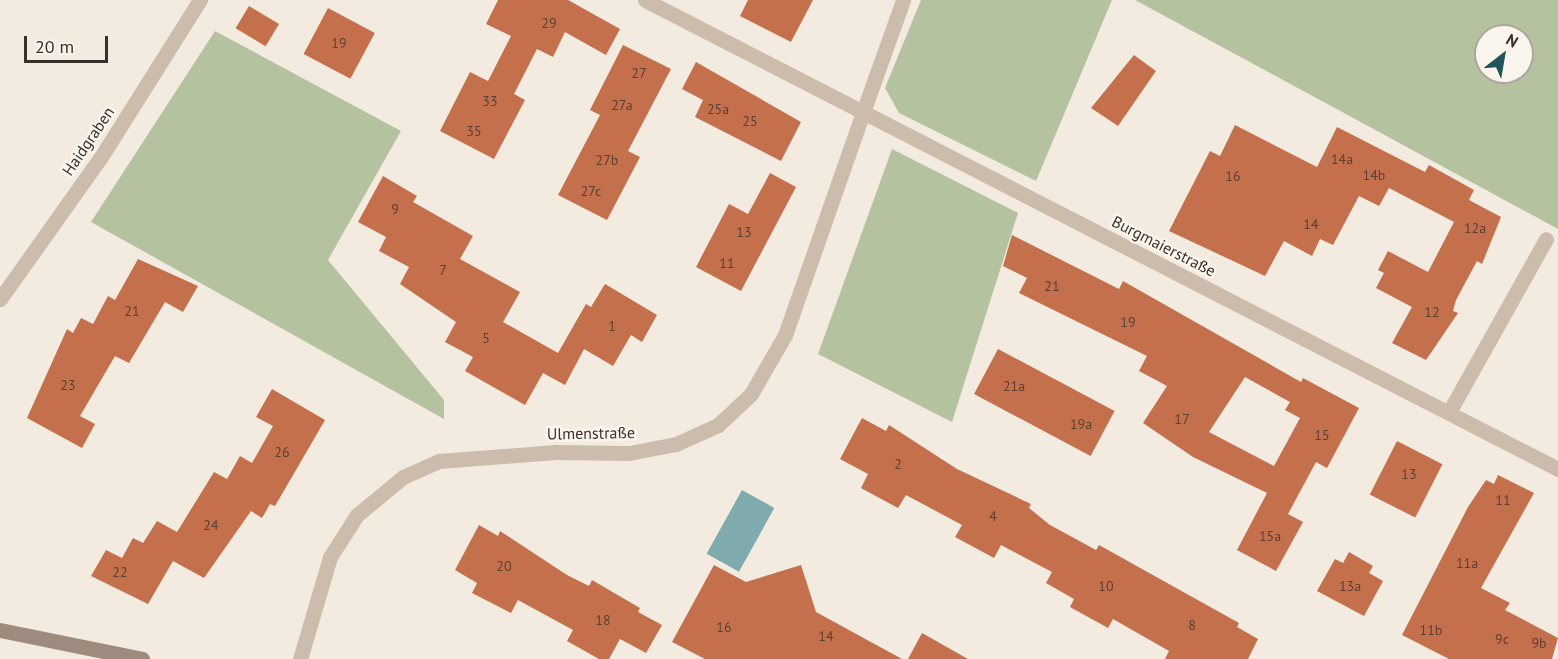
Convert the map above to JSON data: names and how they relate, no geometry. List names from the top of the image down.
{
  "streets": {
    "street": ["Haidgraben", "Burgmaierstraße", "Ulmenstraße"]
  },
  "crossings": [
    ["Burgmaierstraße", "Ulmenstraße"]
  ],
  "house_numbers": [
    "29",
    "19",
    "27",
    "33",
    "27a",
    "25a",
    "25",
    "35",
    "14a",
    "27b",
    "14b",
    "16",
    "27c",
    "9",
    "14",
    "12a",
    "13",
    "11",
    "7",
    "21",
    "21",
    "12",
    "19",
    "1",
    "5",
    "23",
    "21a",
    "17",
    "19a",
    "15",
    "26",
    "2",
    "13",
    "11",
    "4",
    "24",
    "15a",
    "11a",
    "20",
    "22",
    "10",
    "13a",
    "18",
    "8",
    "16",
    "11b",
    "14",
    "9c",
    "9b"
  ],
  "scale_bar": "20 m",
  "north": "top right"
}
